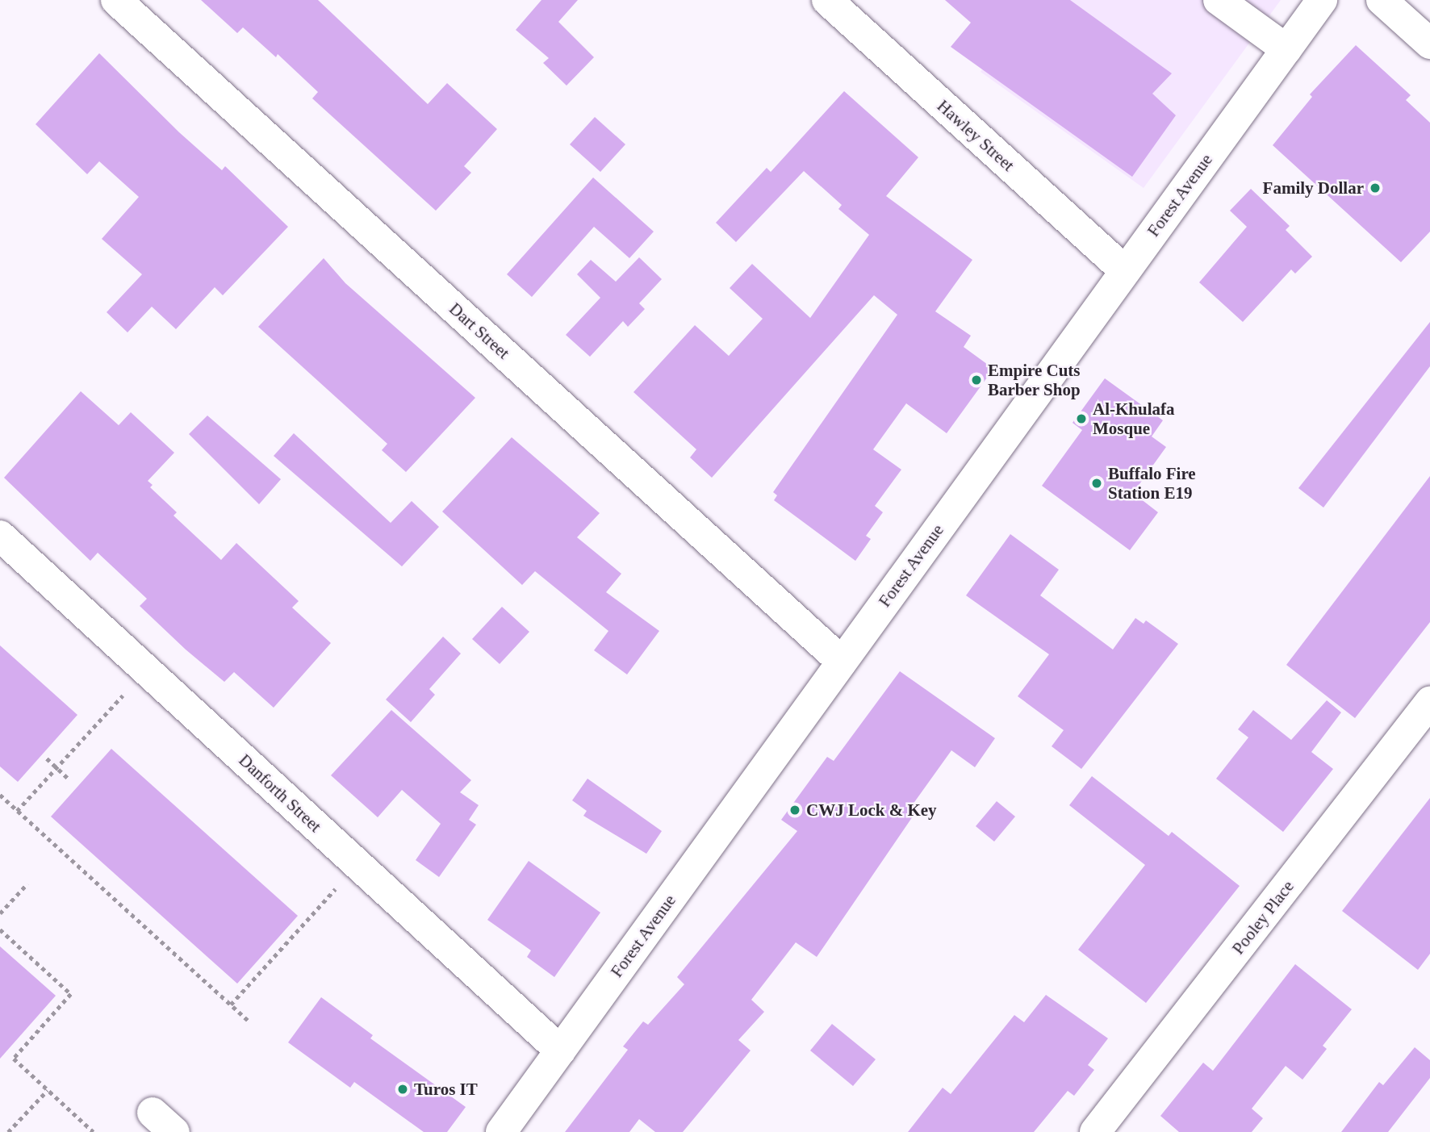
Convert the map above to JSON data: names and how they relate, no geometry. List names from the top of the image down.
{
  "streets": {
    "street": [
      "Hawley Street",
      "Forest Avenue",
      "Dart Street",
      "Danforth Street",
      "Pooley Place"
    ]
  },
  "crossings": [
    ["Hawley Street", "Forest Avenue"],
    ["Forest Avenue", "Dart Street"],
    ["Forest Avenue", "Danforth Street"]
  ],
  "places": [
    "Family Dollar",
    "Empire Cuts Barber Shop",
    "Al-Khulafa Mosque",
    "Buffalo Fire Station E19",
    "CWJ Lock & Key",
    "Turos IT"
  ]
}
